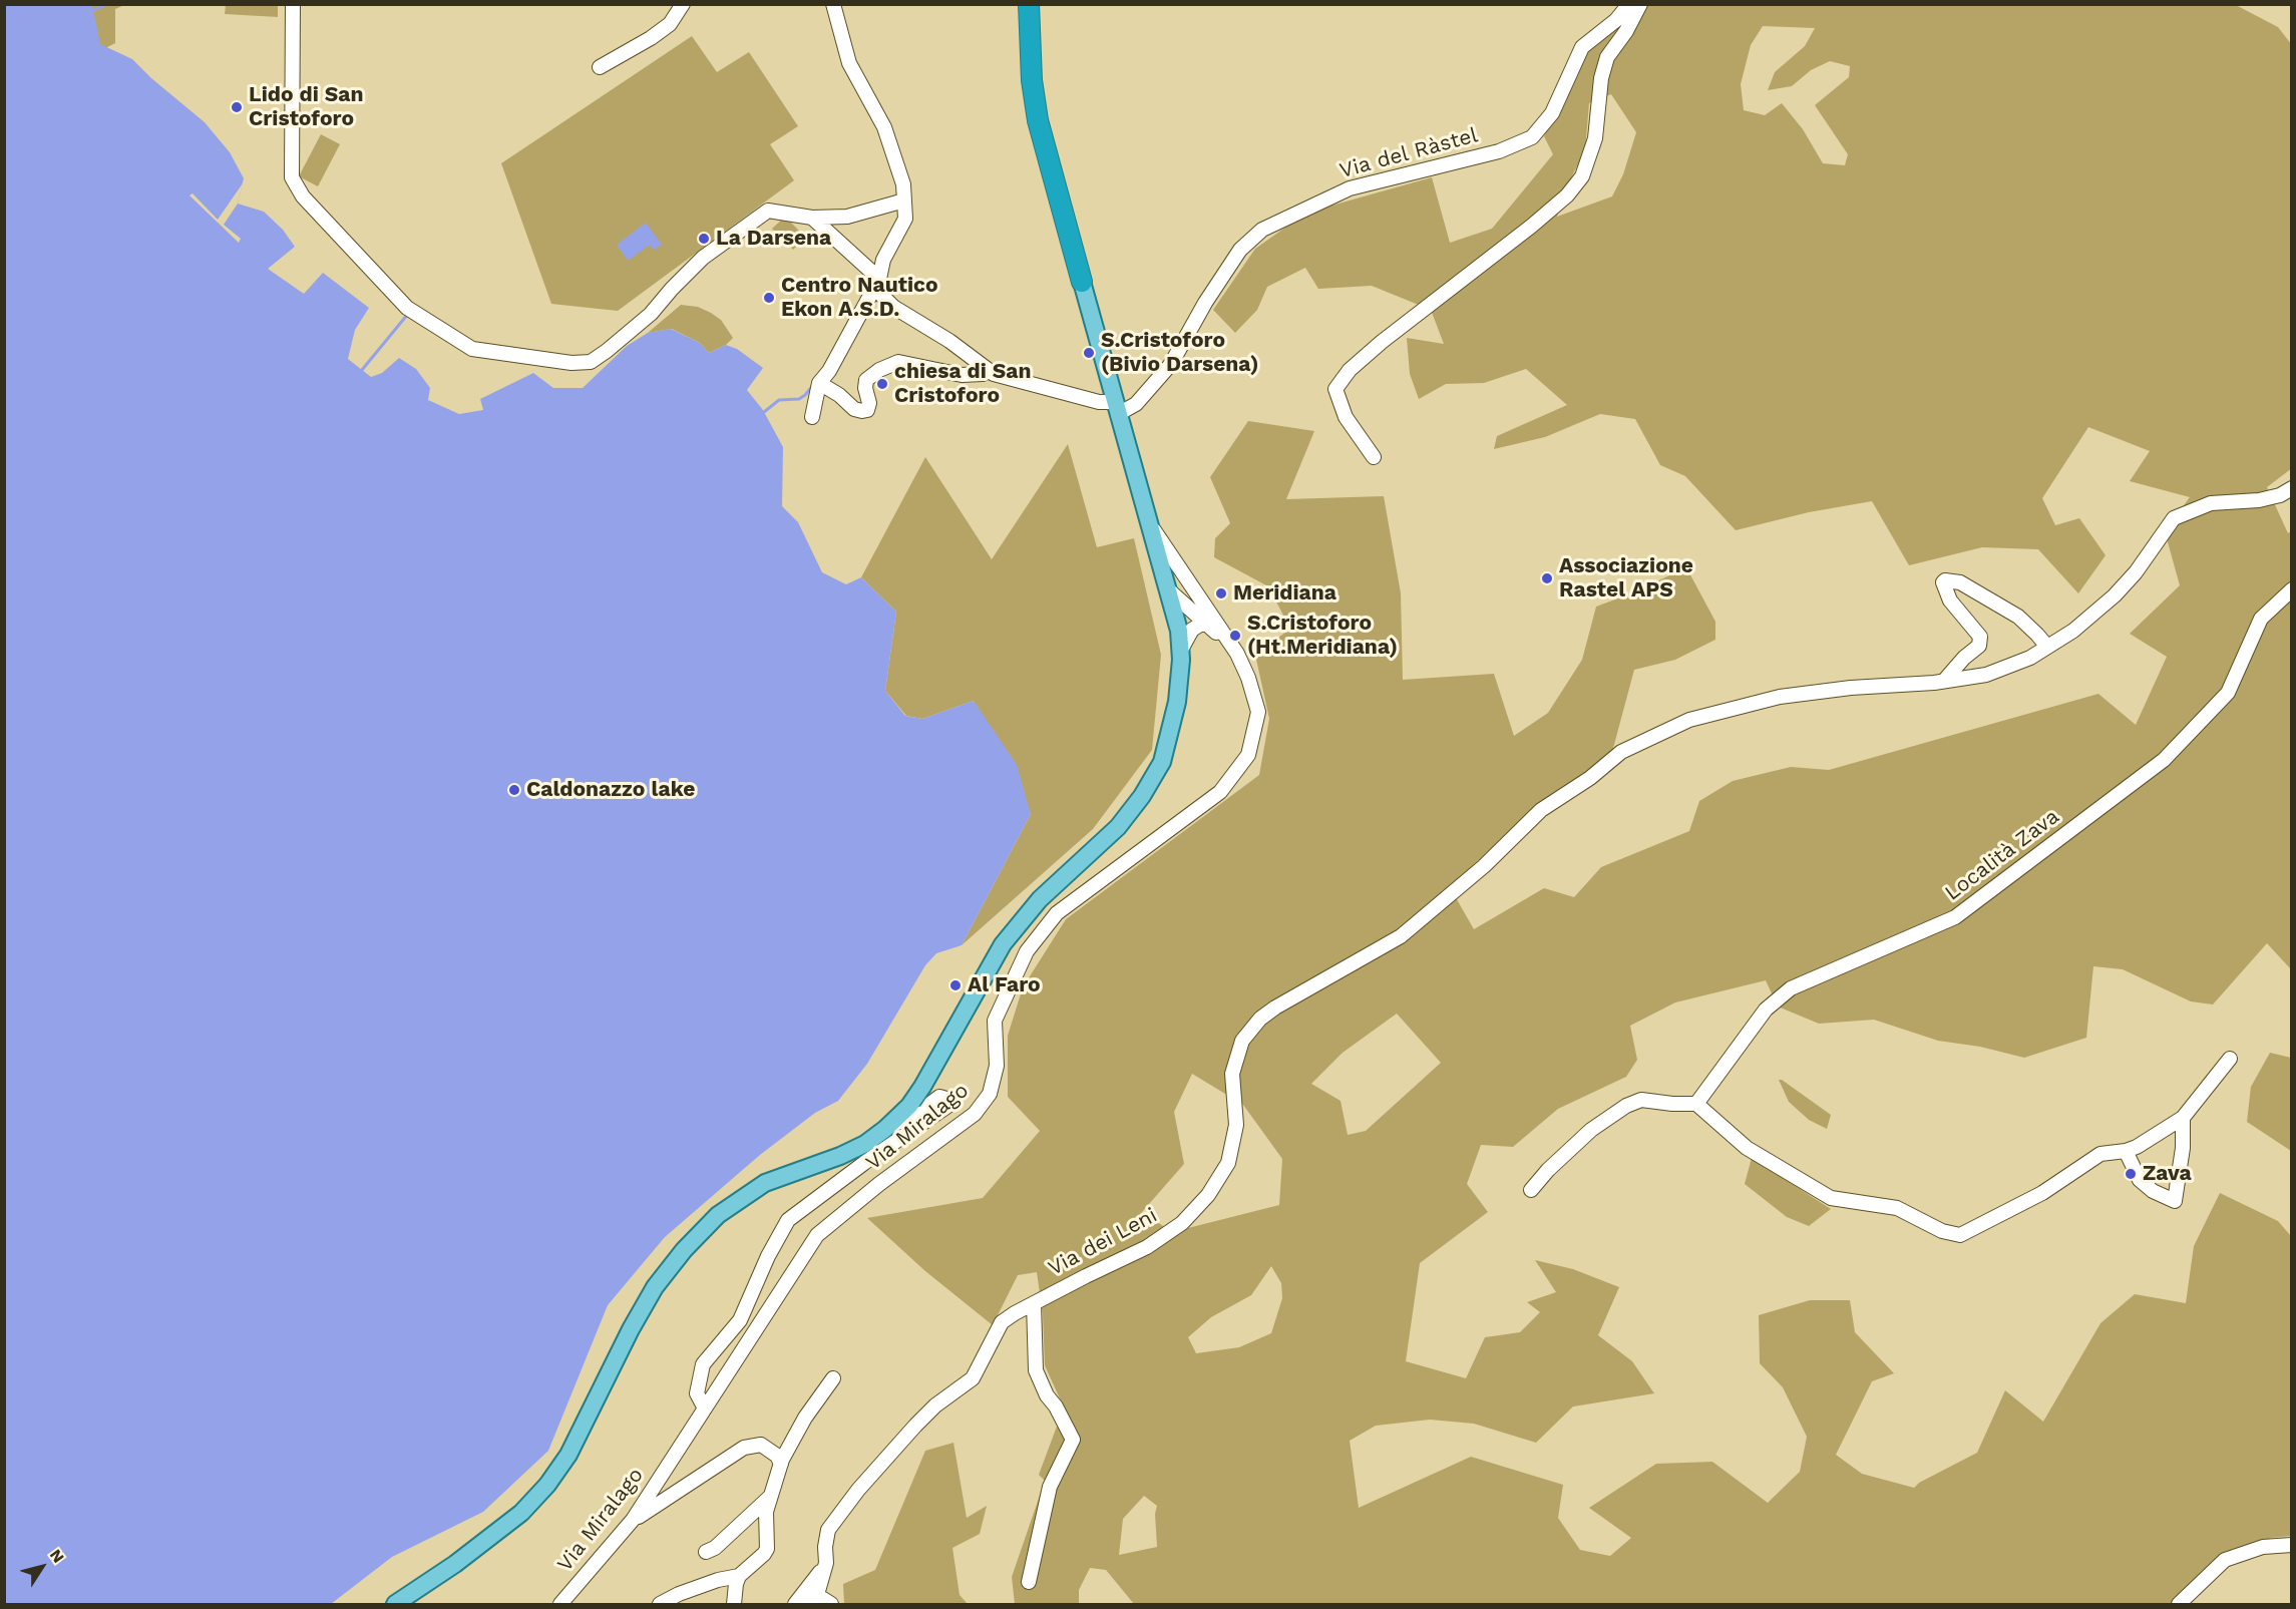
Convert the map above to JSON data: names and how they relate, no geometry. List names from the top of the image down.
{
  "streets": {
    "street": [
      "Via del Ràstel",
      "Località Zava",
      "Via Miralago",
      "Via dei Leni"
    ]
  },
  "places": [
    "Lido di San Cristoforo",
    "La Darsena",
    "Centro Nautico Ekon A.S.D.",
    "S.Cristoforo (Bivio Darsena)",
    "chiesa di San Cristoforo",
    "Associazione Rastel APS",
    "Meridiana",
    "S.Cristoforo (Ht.Meridiana)",
    "Caldonazzo lake",
    "Al Faro",
    "Zava"
  ],
  "north": "top right"
}
